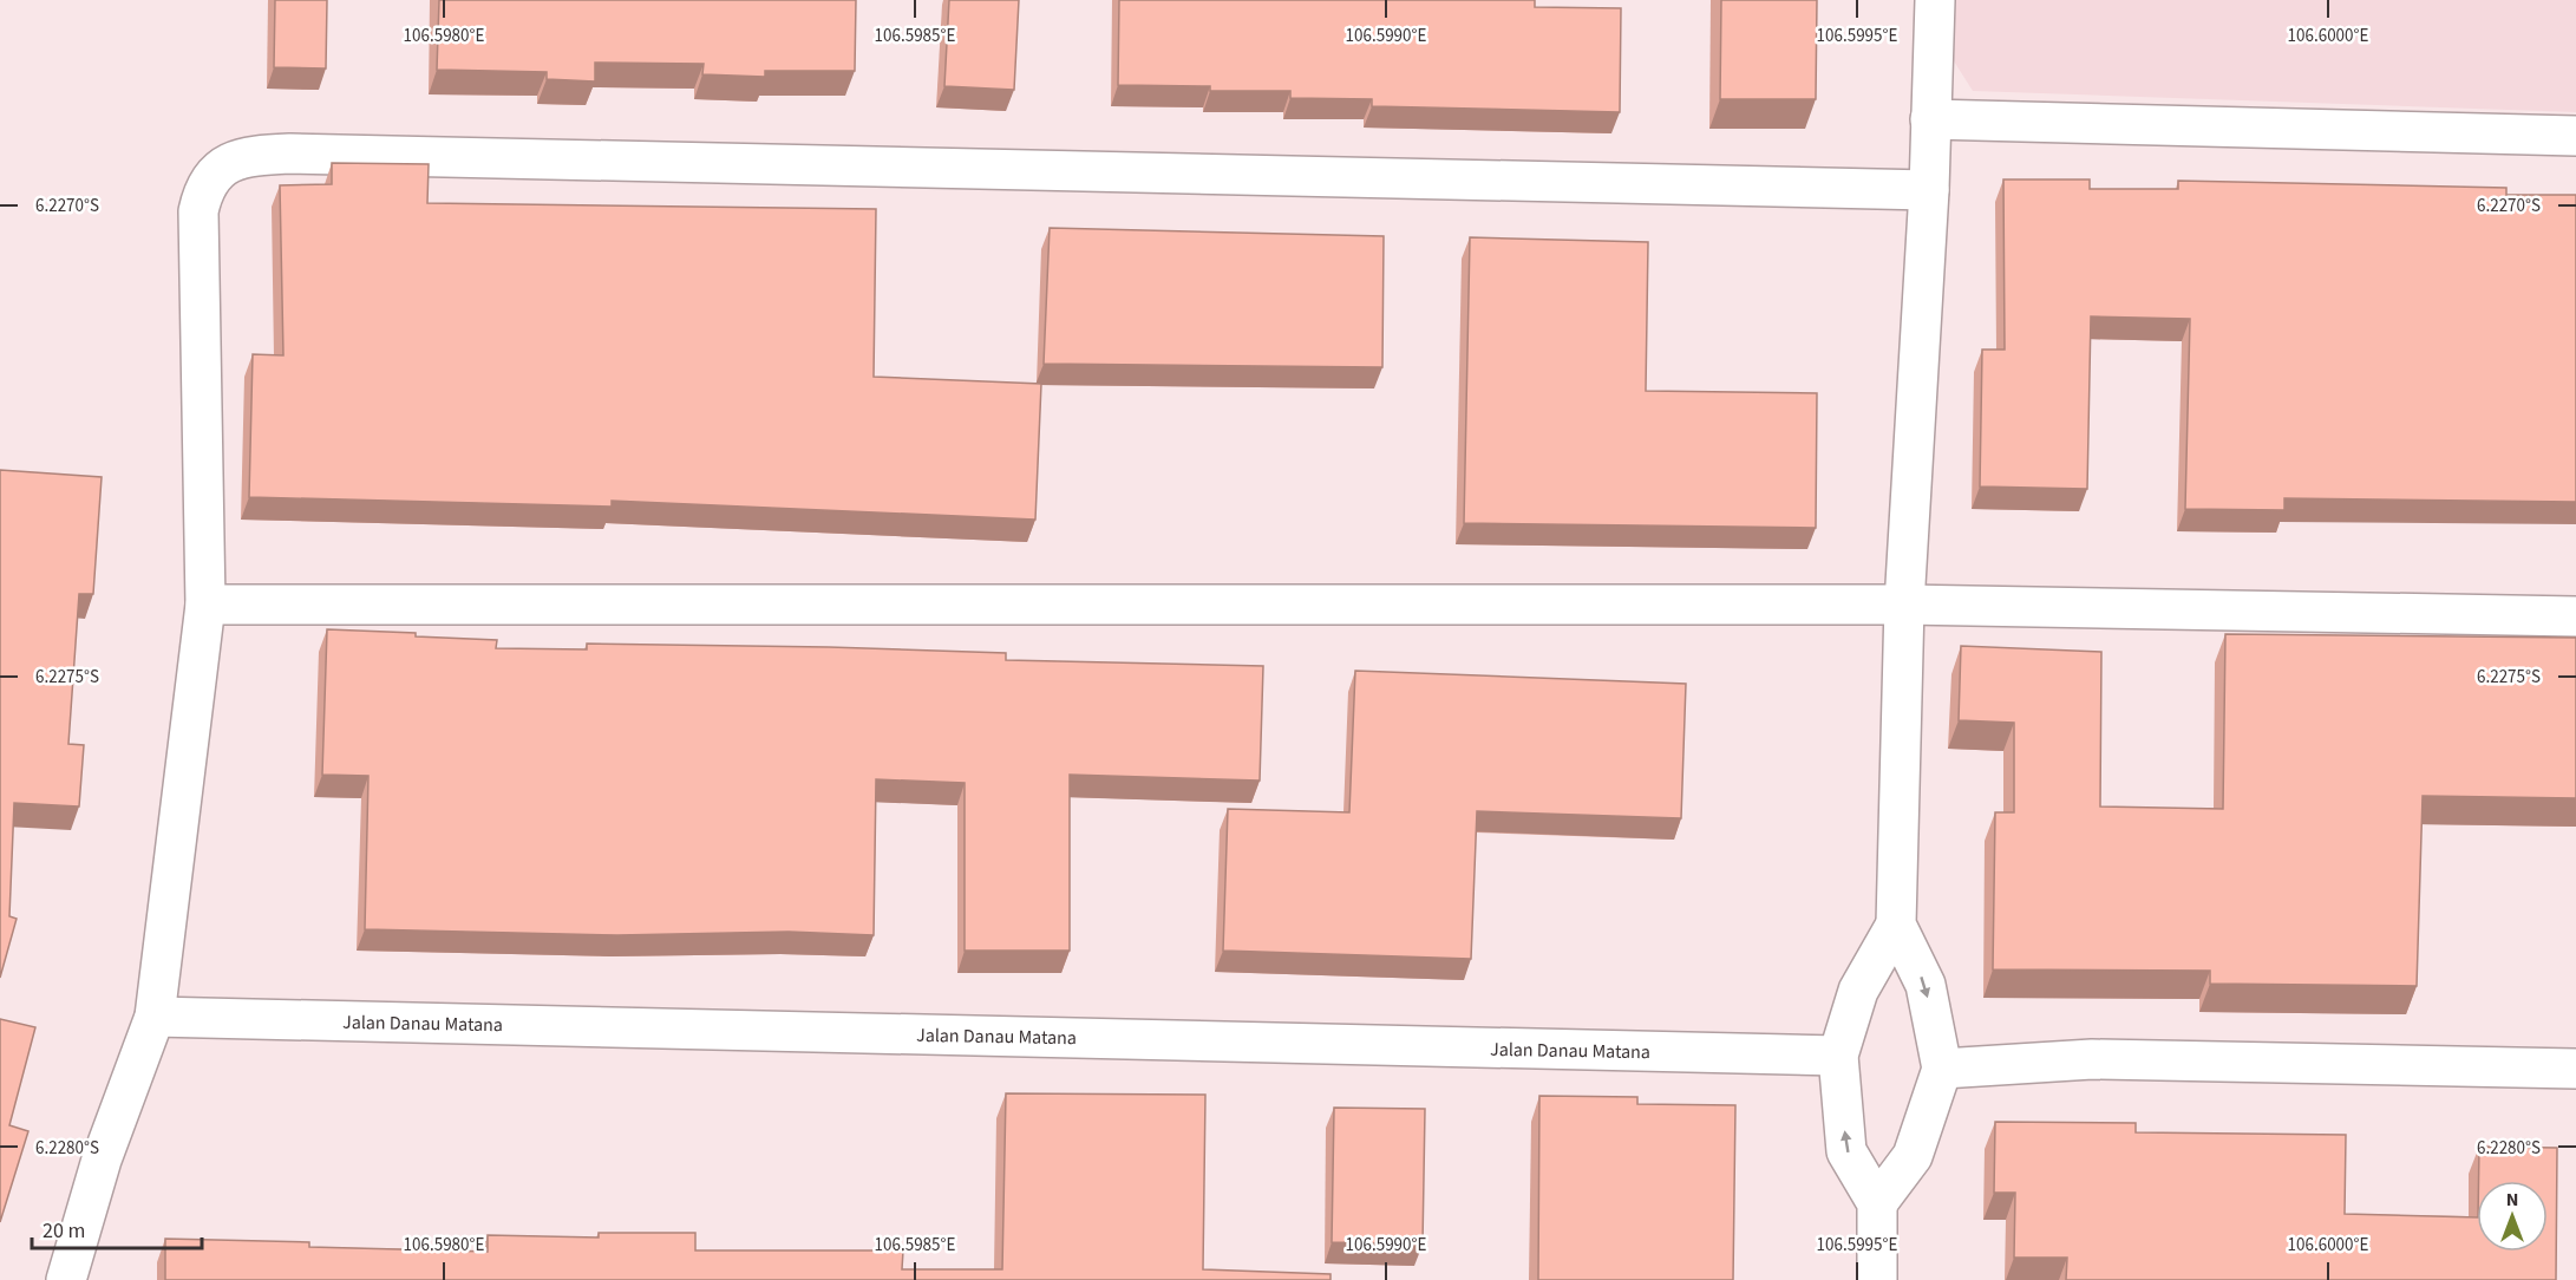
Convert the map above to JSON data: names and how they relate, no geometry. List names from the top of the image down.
{
  "streets": {
    "street": ["Jalan Danau Matana"]
  },
  "scale_bar": "20 m",
  "north": "top",
  "coordinates": [
    "106.5980°E",
    "106.5985°E",
    "106.5990°E",
    "106.5995°E",
    "106.6000°E",
    "6.2270°S",
    "6.2275°S",
    "6.2280°S"
  ]
}
